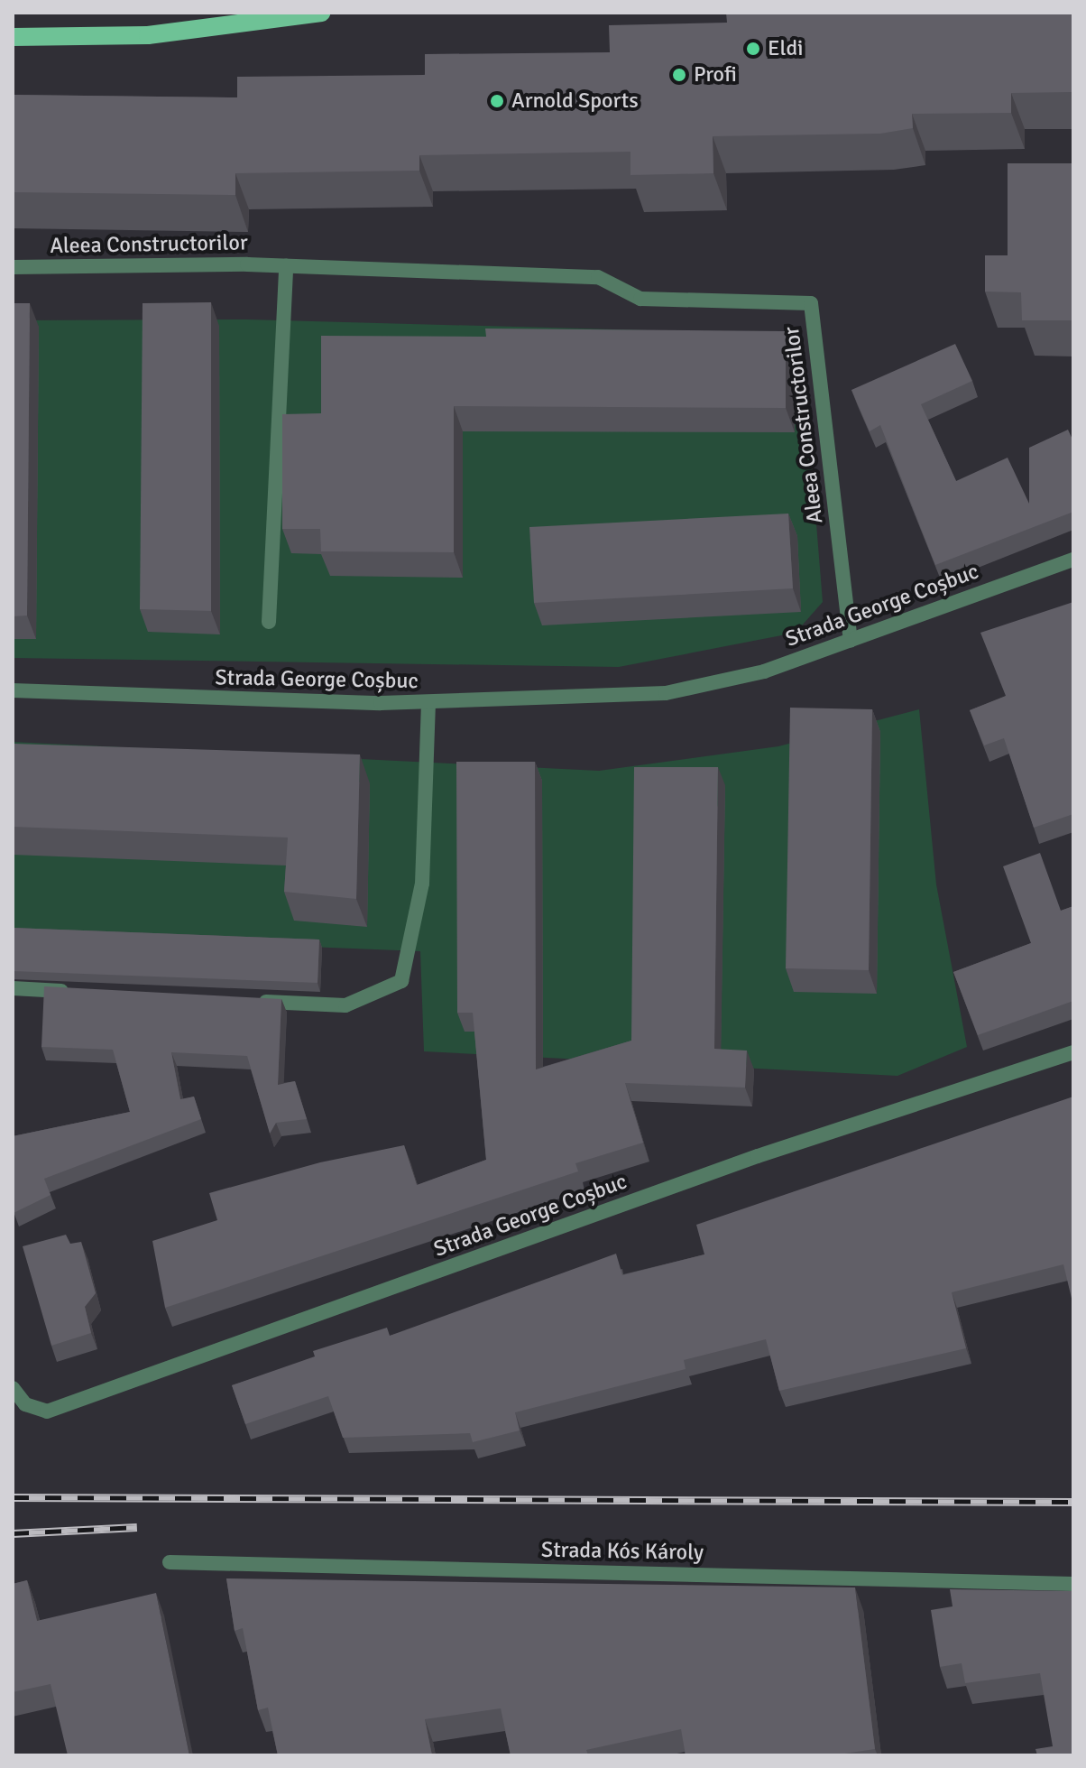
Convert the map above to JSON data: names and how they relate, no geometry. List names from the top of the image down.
{
  "streets": {
    "street": ["Aleea Constructorilor", "Strada George Coșbuc", "Strada Kós Károly"]
  },
  "crossings": [
    ["Aleea Constructorilor", "Strada George Coșbuc"]
  ],
  "places": ["Eldi", "Profi", "Arnold Sports"]
}
